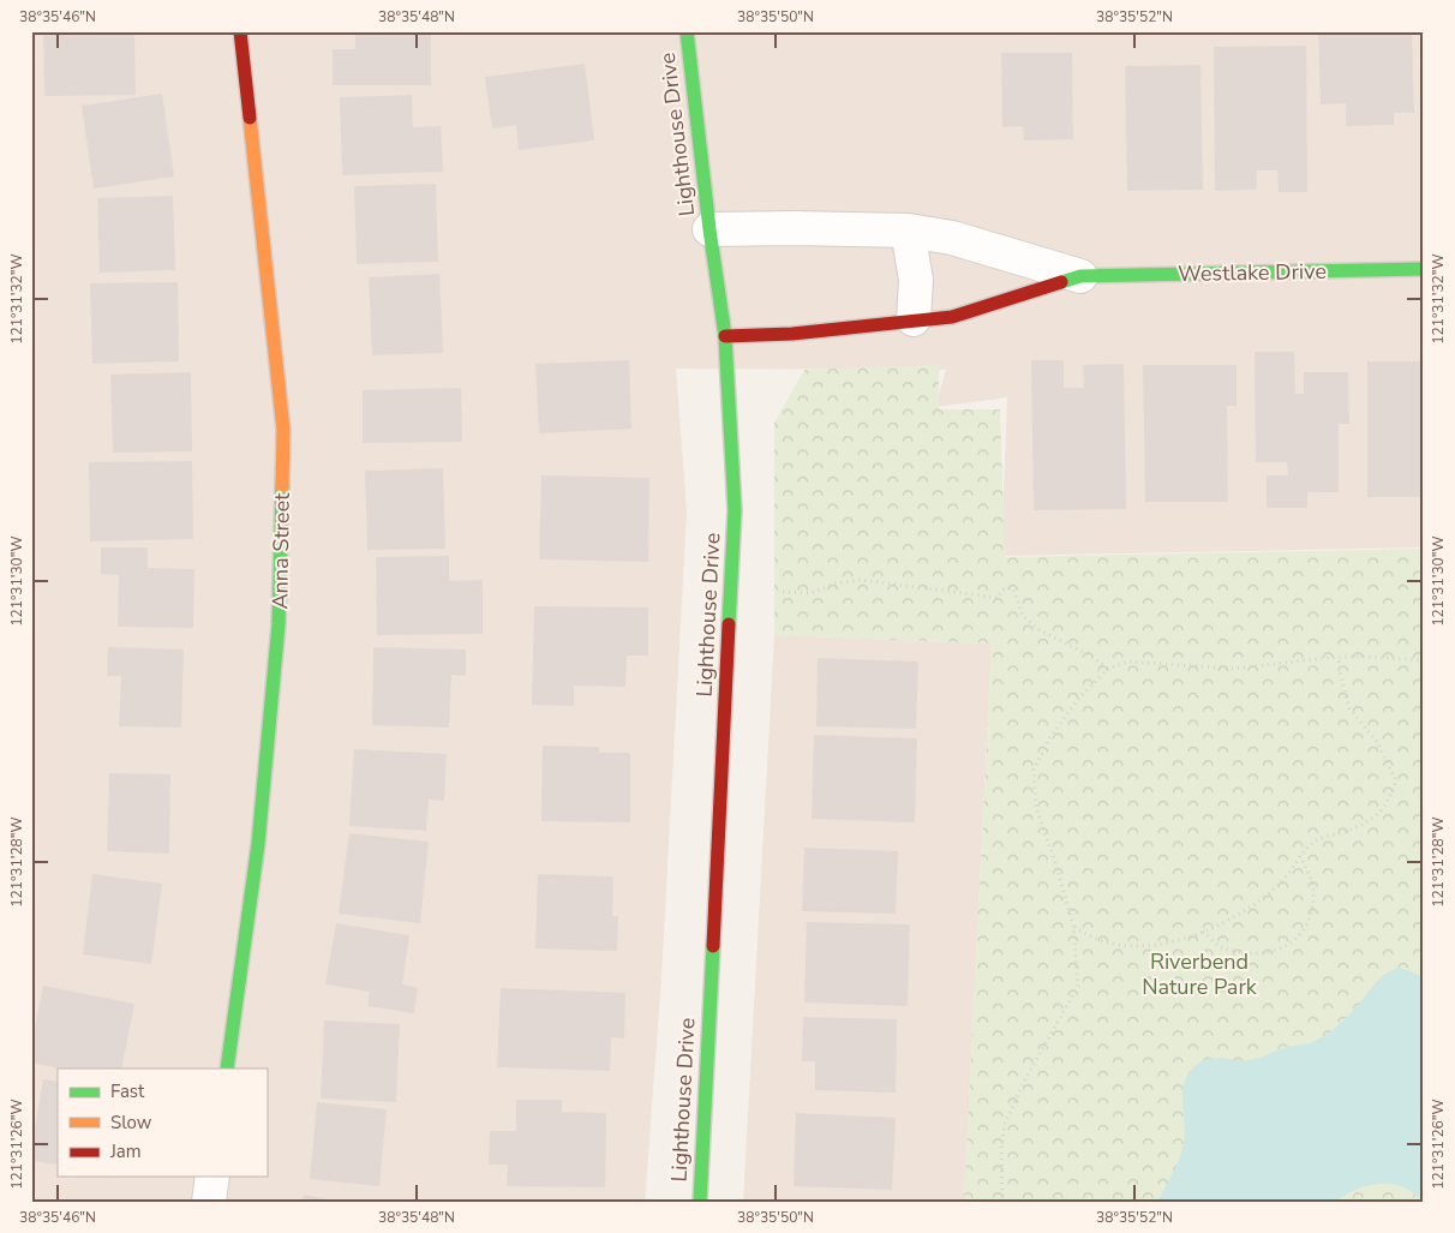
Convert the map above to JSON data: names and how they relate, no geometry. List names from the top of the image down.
{
  "streets": {
    "street": ["Lighthouse Drive", "Westlake Drive", "Anna Street"]
  },
  "crossings": [
    ["Lighthouse Drive", "Westlake Drive"]
  ],
  "parks": ["Riverbend Nature Park"],
  "legend": ["Fast", "Slow", "Jam"],
  "coordinates": [
    "38°35'46\"N",
    "38°35'48\"N",
    "38°35'50\"N",
    "38°35'52\"N",
    "121°31'32\"W",
    "121°31'30\"W",
    "121°31'28\"W",
    "121°31'26\"W"
  ]
}
